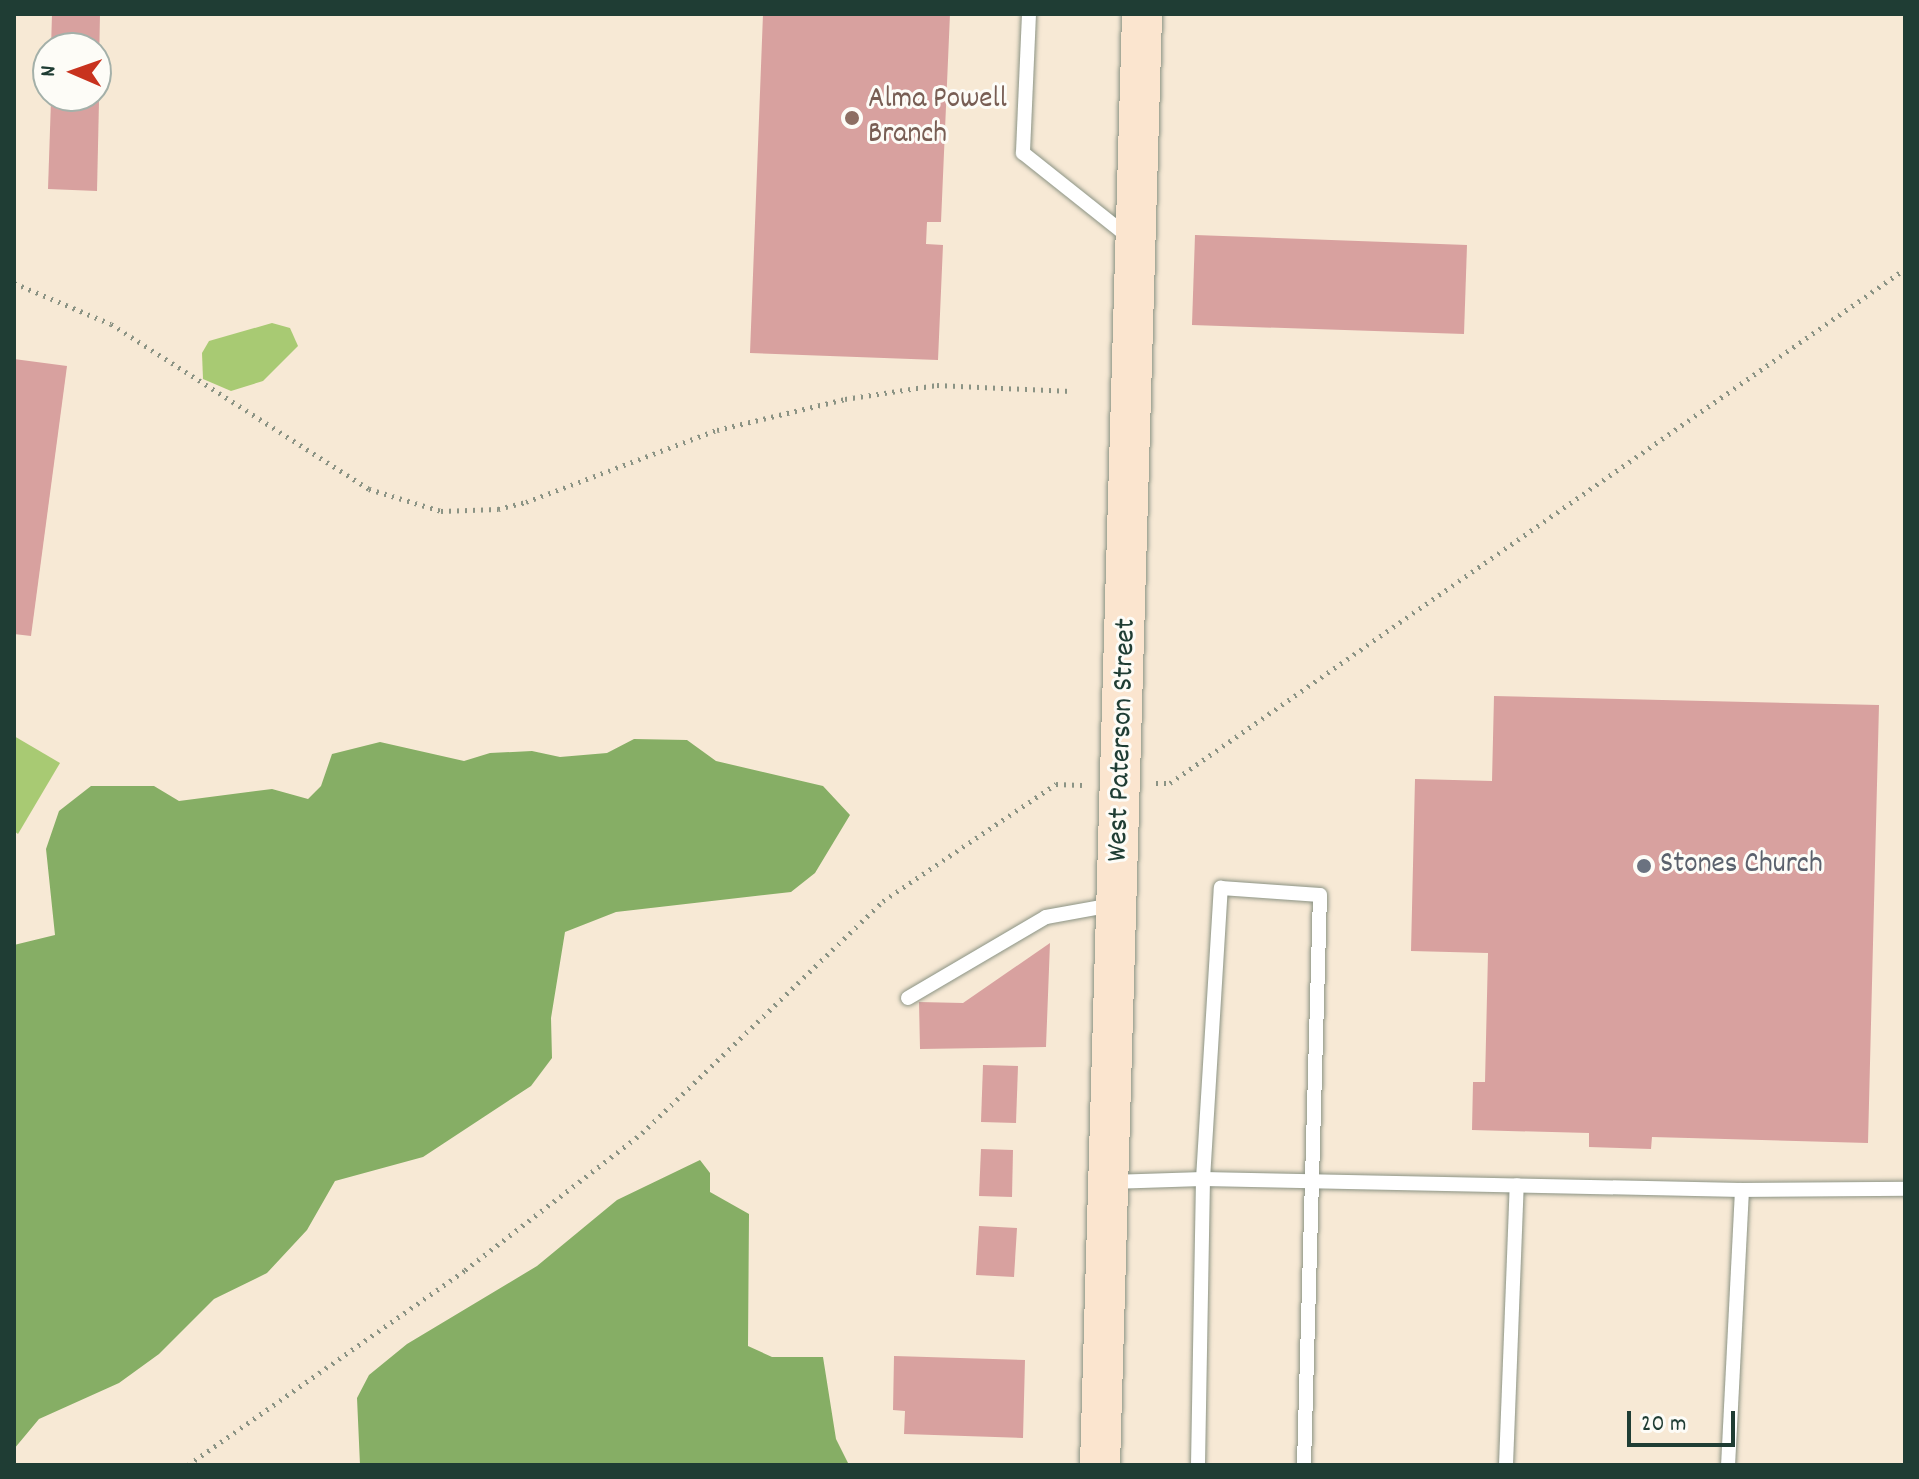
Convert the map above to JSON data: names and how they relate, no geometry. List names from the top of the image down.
{
  "streets": {
    "street": ["West Paterson Street"]
  },
  "places": ["Alma Powell Branch", "Stones Church"],
  "scale_bar": "20 m",
  "north": "left"
}
